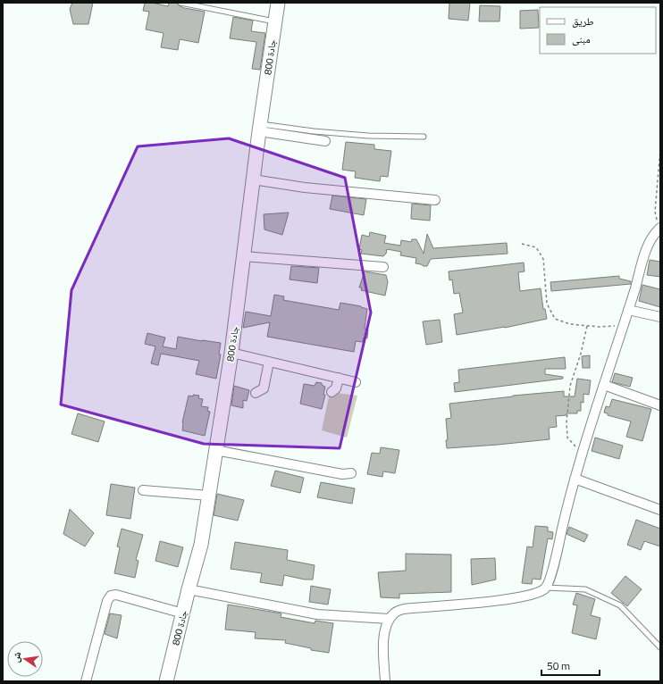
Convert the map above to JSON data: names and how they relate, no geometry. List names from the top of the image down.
{
  "streets": {
    "main road": ["جادة 800"]
  },
  "legend": ["طريق", "مبنى"],
  "scale_bar": "50 m",
  "north": "left"
}
